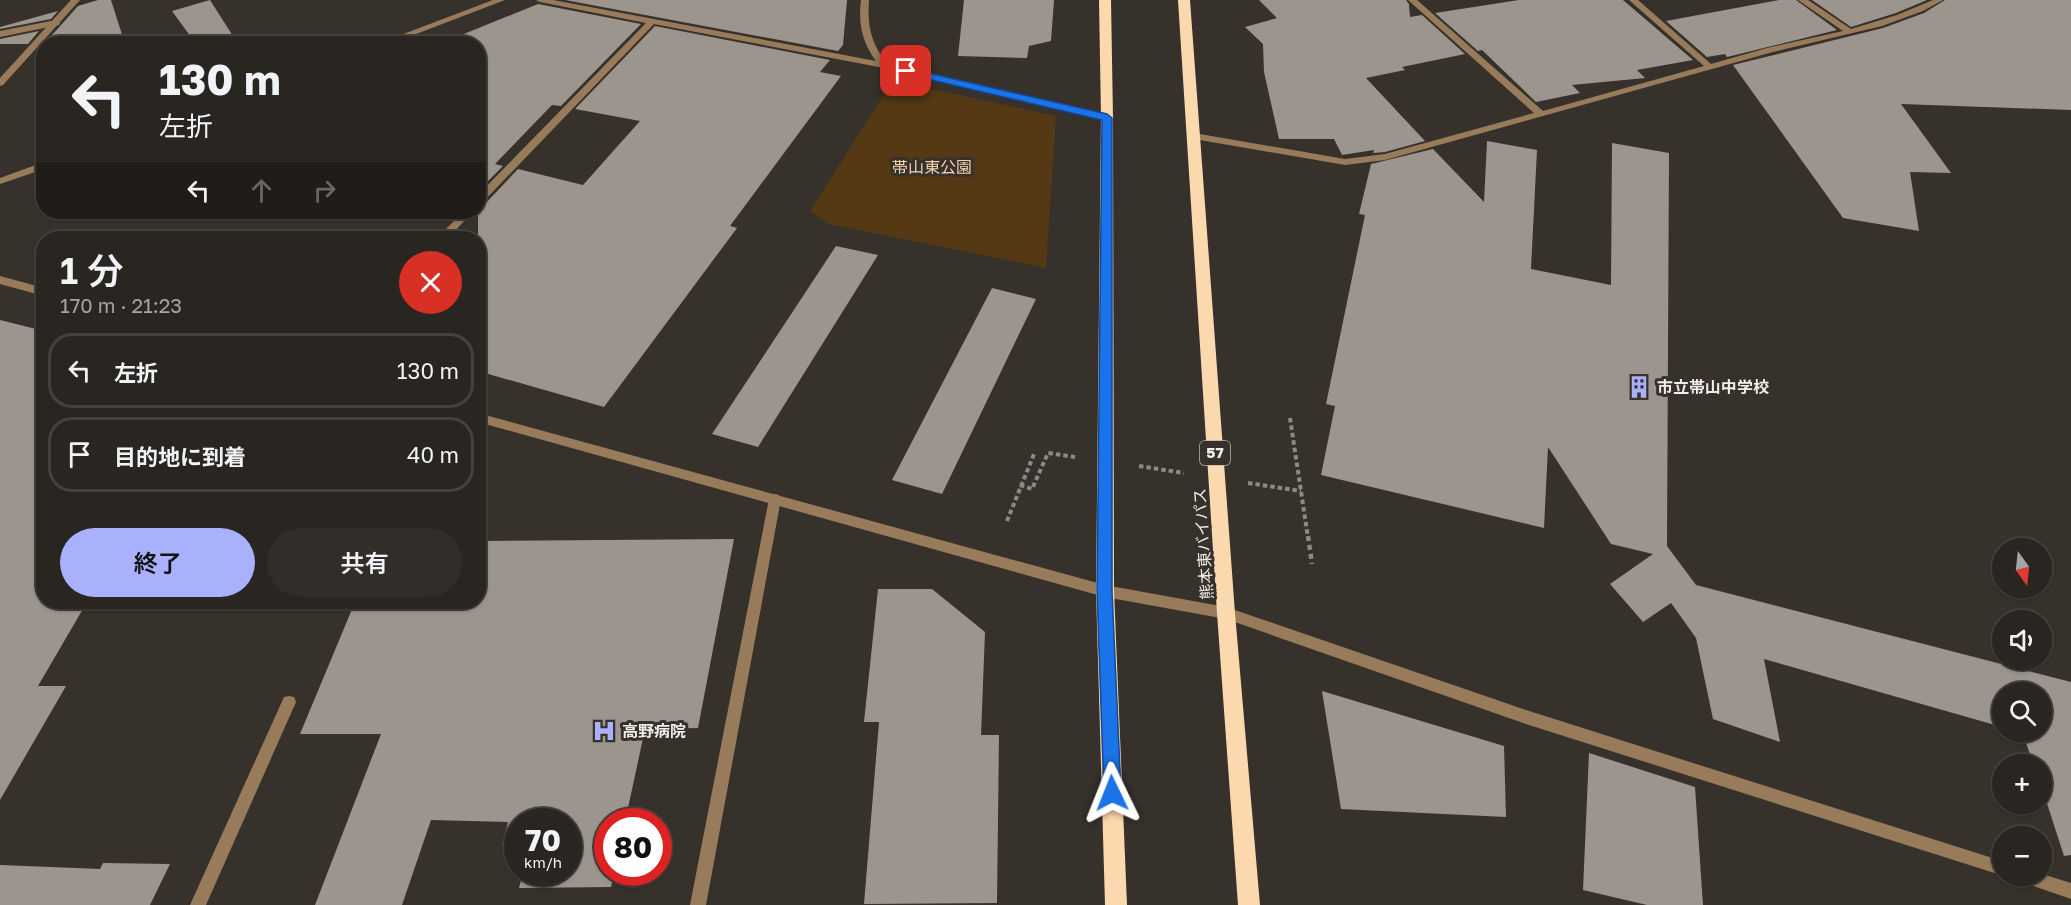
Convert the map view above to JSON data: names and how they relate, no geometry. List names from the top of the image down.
{
  "streets": {
    "highway": ["57", "熊本東バイパス"]
  },
  "parks": ["帯山東公園"],
  "places": {
    "building": ["市立帯山中学校"],
    "hospital": ["高野病院"]
  },
  "north": "bottom",
  "page": {
    "turn": ["130 m", "左折"],
    "heading": ["1 分", "170 m · 21:23"],
    "list": [
      {
        "name": "左折",
        "value": "130 m"
      },
      {
        "name": "目的地に到着",
        "value": "40 m"
      }
    ],
    "buttons": ["終了", "共有"],
    "map_buttons": ["+", "−"],
    "speed": "70 km/h",
    "limit": "80"
  }
}
